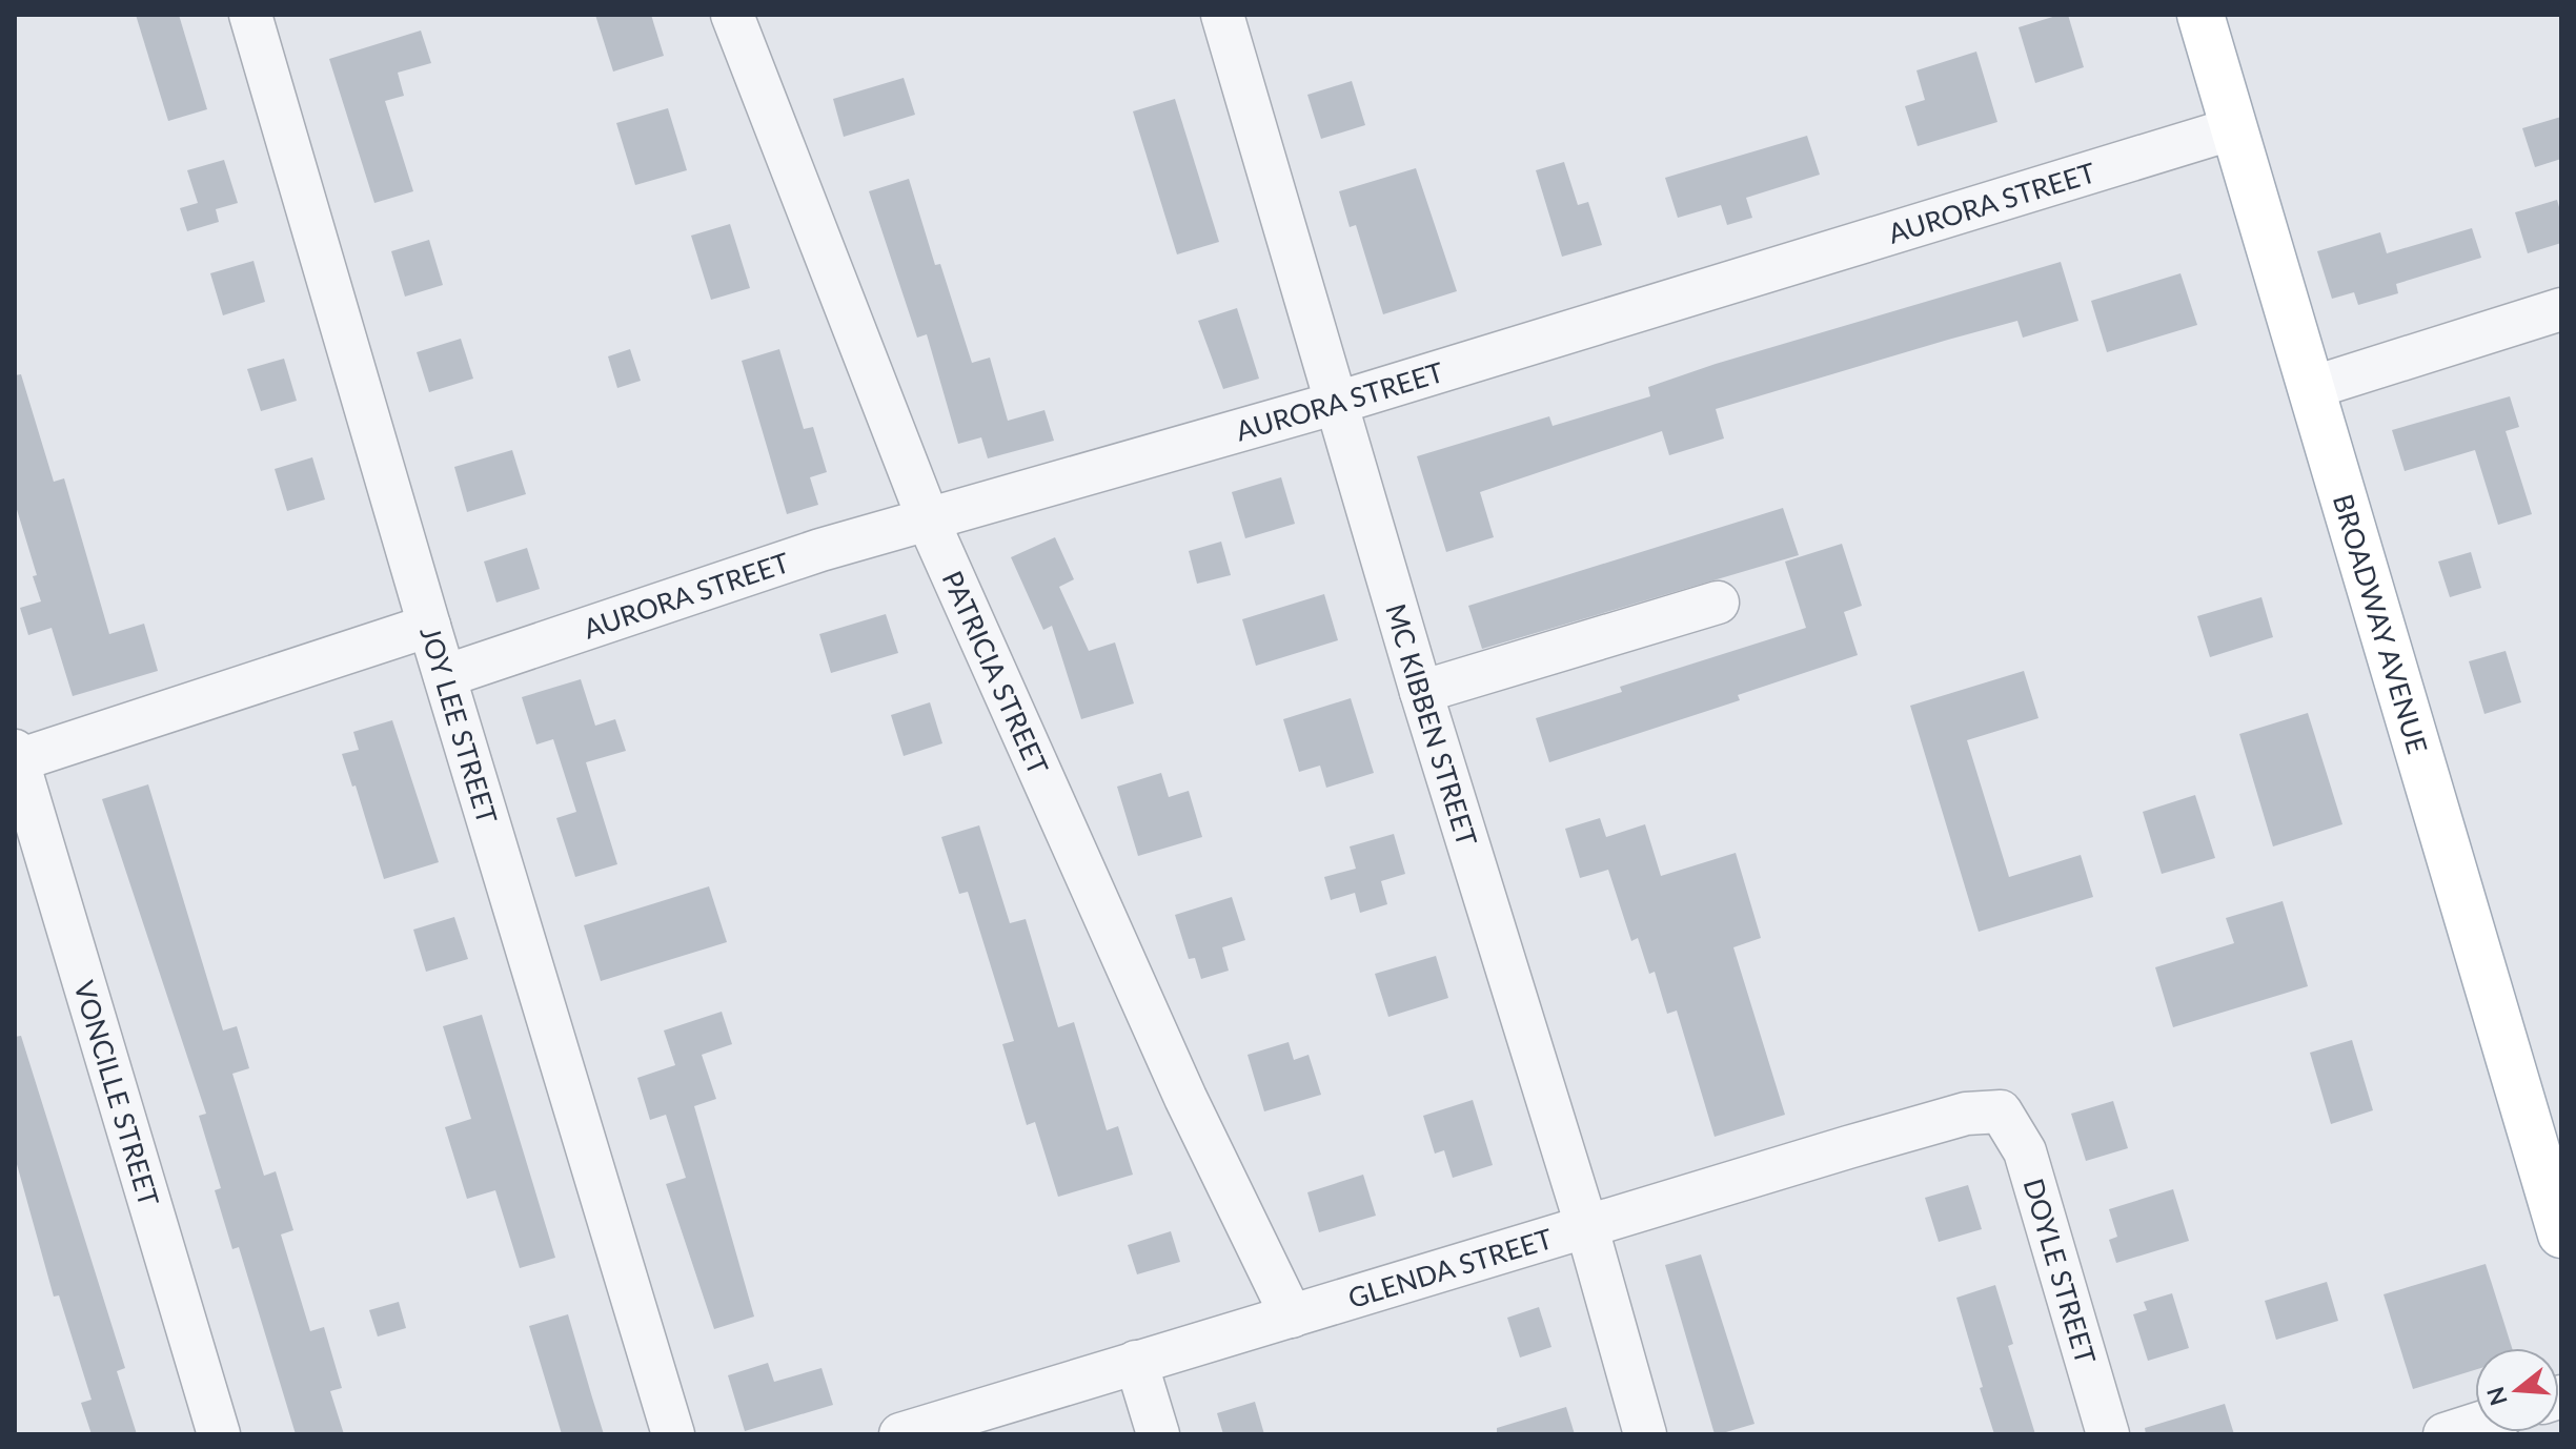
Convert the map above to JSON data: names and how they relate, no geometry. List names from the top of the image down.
{
  "streets": {
    "main road": ["BROADWAY AVENUE"],
    "street": [
      "AURORA STREET",
      "PATRICIA STREET",
      "MC KIBBEN STREET",
      "JOY LEE STREET",
      "VONCILLE STREET",
      "GLENDA STREET",
      "DOYLE STREET"
    ]
  },
  "crossings": [
    ["AURORA STREET", "BROADWAY AVENUE"],
    ["AURORA STREET", "PATRICIA STREET"],
    ["AURORA STREET", "MC KIBBEN STREET"],
    ["AURORA STREET", "JOY LEE STREET"],
    ["PATRICIA STREET", "GLENDA STREET"],
    ["MC KIBBEN STREET", "GLENDA STREET"],
    ["GLENDA STREET", "DOYLE STREET"]
  ],
  "north": "left"
}
